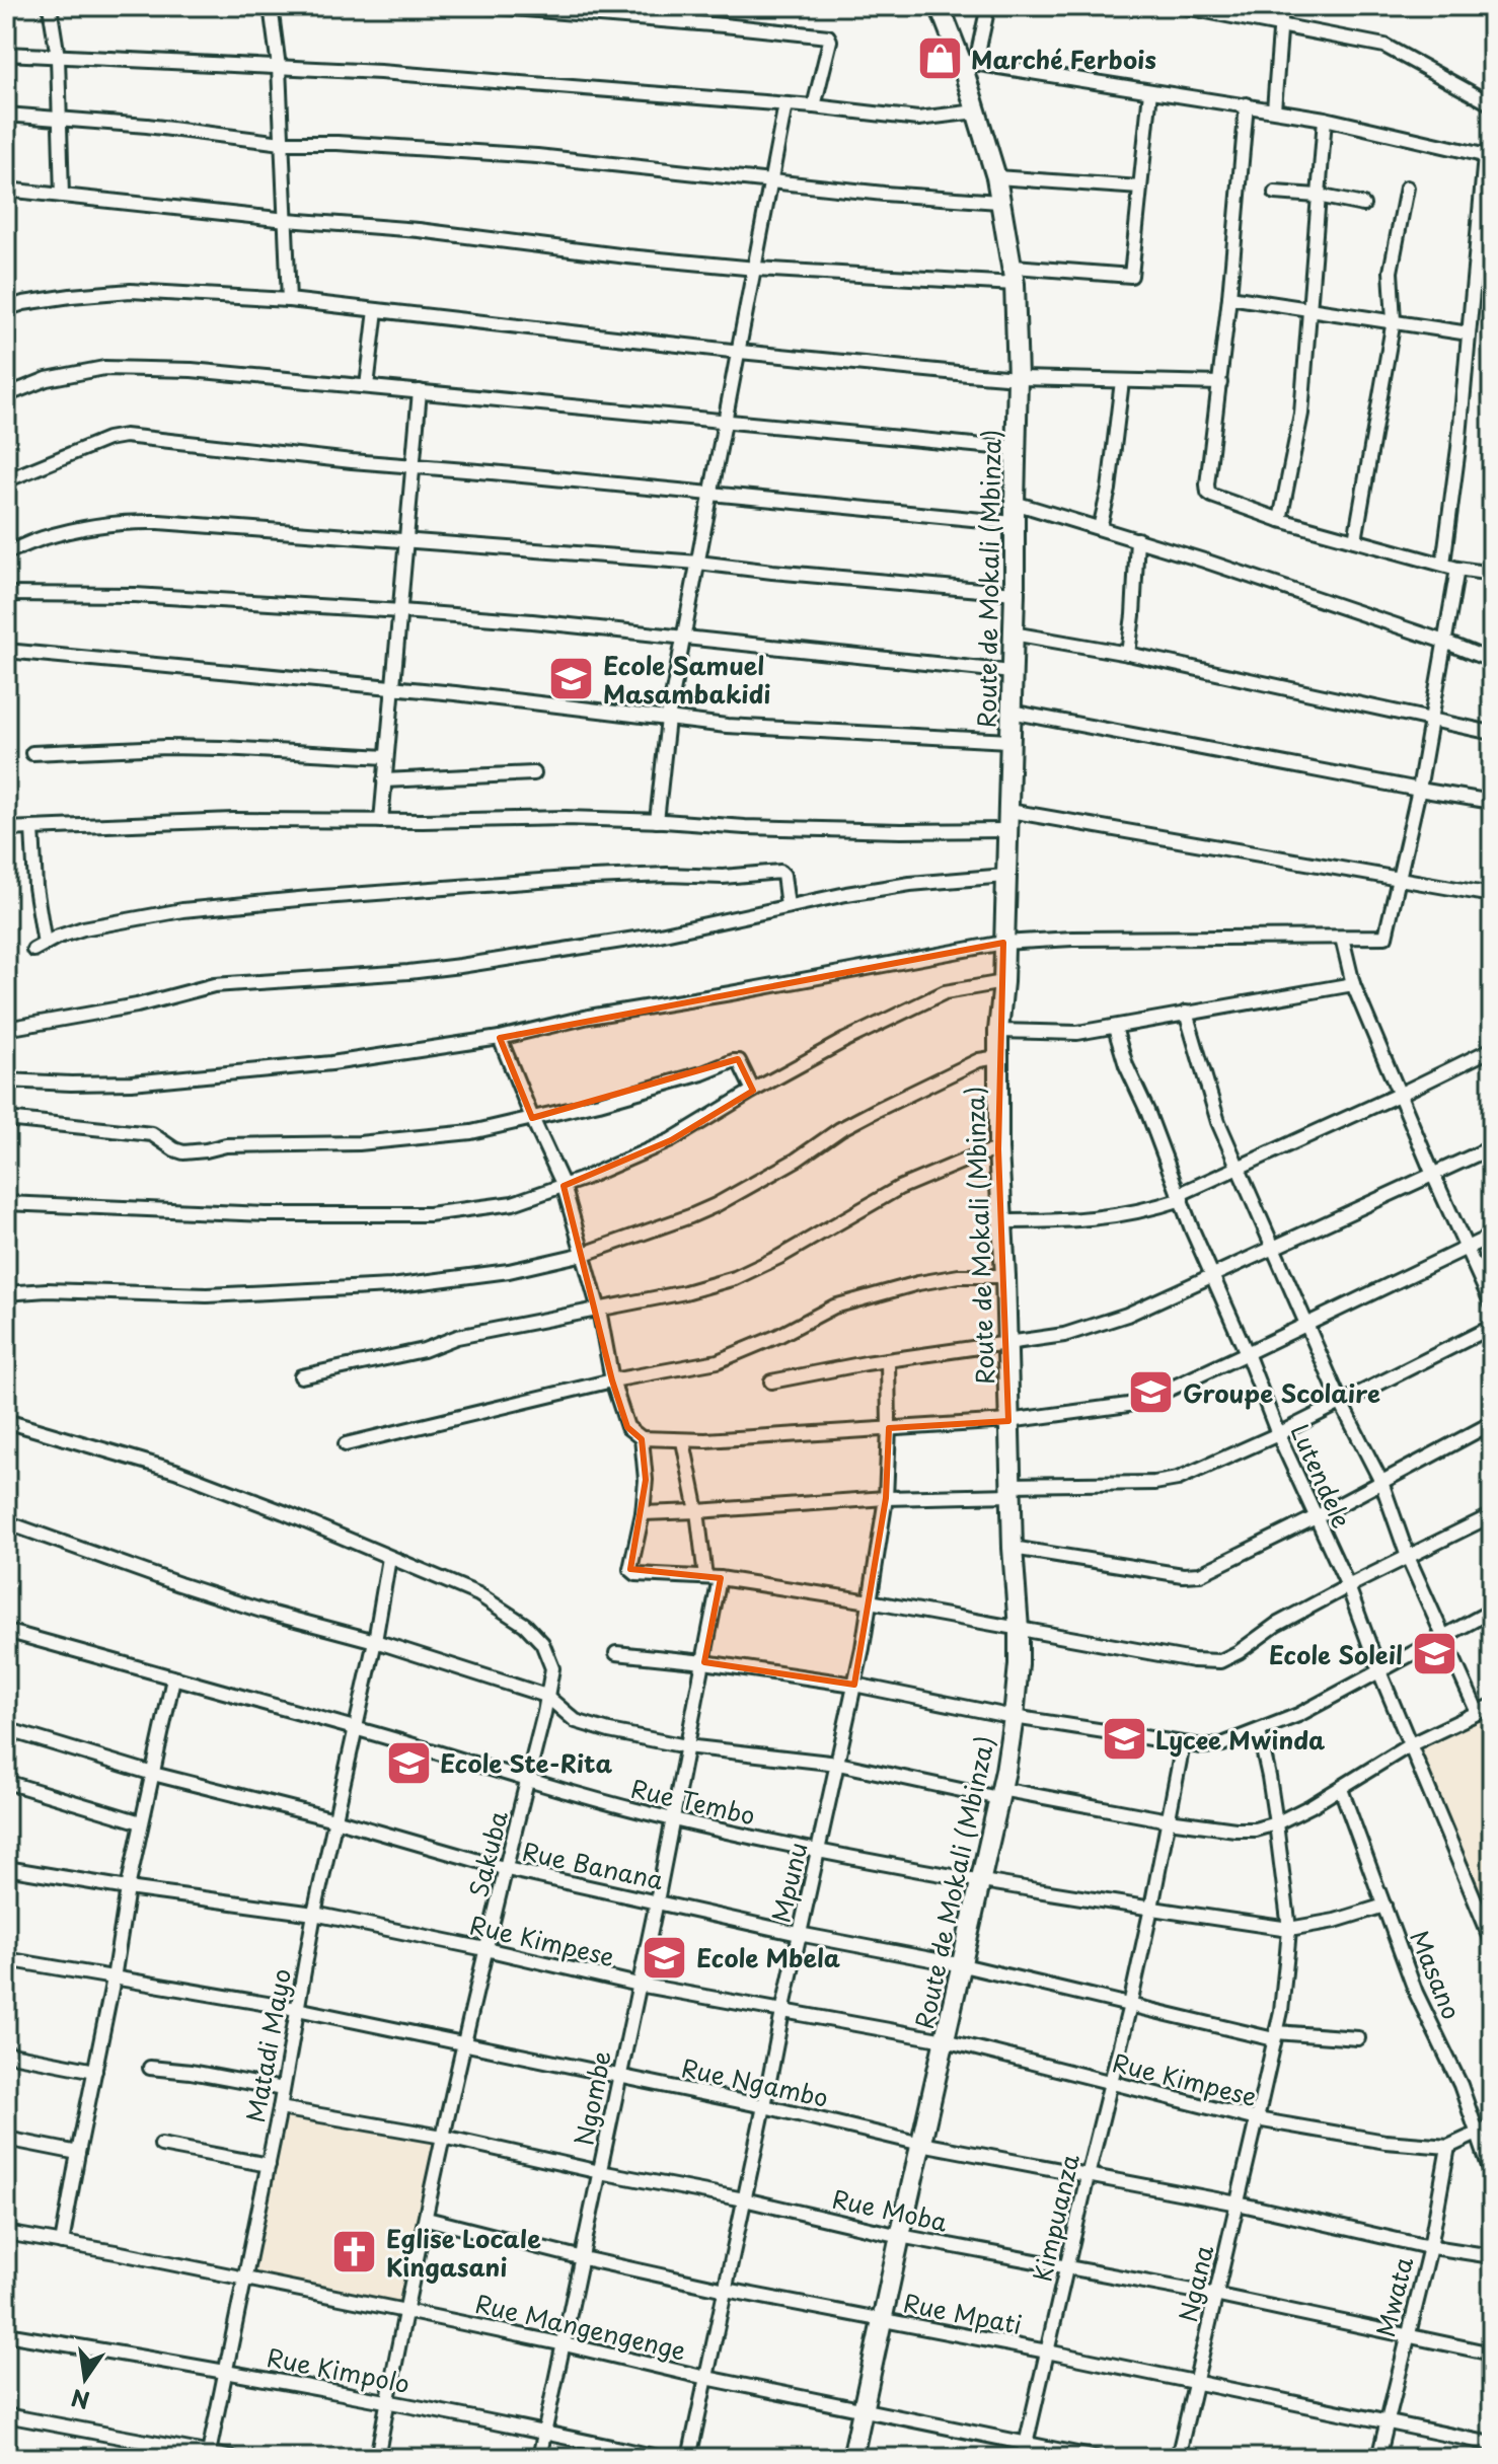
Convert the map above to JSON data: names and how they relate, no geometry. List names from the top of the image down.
{
  "streets": {
    "street": [
      "Route de Mokali (Mbinza)",
      "Lutendele",
      "Rue Tembo",
      "Sakuba",
      "Rue Banana",
      "Mpunu",
      "Rue Kimpese",
      "Masano",
      "Matadi Mayo",
      "Rue Ngambo",
      "Ngombe",
      "Rue Moba",
      "Kimpuanza",
      "Ngana",
      "Mwata",
      "Rue Mpati",
      "Rue Mangengenge",
      "Rue Kimpolo"
    ]
  },
  "crossings": [
    ["Route de Mokali (Mbinza)", "Rue Tembo"],
    ["Route de Mokali (Mbinza)", "Rue Banana"],
    ["Route de Mokali (Mbinza)", "Rue Kimpese"],
    ["Route de Mokali (Mbinza)", "Rue Ngambo"],
    ["Route de Mokali (Mbinza)", "Rue Moba"],
    ["Route de Mokali (Mbinza)", "Rue Mpati"],
    ["Route de Mokali (Mbinza)", "Rue Mangengenge"],
    ["Rue Tembo", "Sakuba"],
    ["Rue Tembo", "Mpunu"],
    ["Rue Tembo", "Masano"],
    ["Rue Tembo", "Matadi Mayo"],
    ["Rue Tembo", "Ngombe"],
    ["Rue Tembo", "Kimpuanza"],
    ["Rue Tembo", "Ngana"],
    ["Sakuba", "Rue Banana"],
    ["Sakuba", "Rue Kimpese"],
    ["Sakuba", "Matadi Mayo"],
    ["Sakuba", "Rue Ngambo"],
    ["Sakuba", "Rue Moba"],
    ["Sakuba", "Rue Mpati"],
    ["Sakuba", "Rue Mangengenge"],
    ["Sakuba", "Rue Kimpolo"],
    ["Rue Banana", "Mpunu"],
    ["Rue Banana", "Matadi Mayo"],
    ["Rue Banana", "Ngombe"],
    ["Rue Banana", "Kimpuanza"],
    ["Rue Banana", "Ngana"],
    ["Mpunu", "Rue Kimpese"],
    ["Mpunu", "Rue Ngambo"],
    ["Mpunu", "Rue Moba"],
    ["Mpunu", "Rue Mpati"],
    ["Mpunu", "Rue Mangengenge"],
    ["Rue Kimpese", "Matadi Mayo"],
    ["Rue Kimpese", "Ngombe"],
    ["Rue Kimpese", "Kimpuanza"],
    ["Rue Kimpese", "Ngana"],
    ["Rue Kimpese", "Mwata"],
    ["Matadi Mayo", "Rue Ngambo"],
    ["Matadi Mayo", "Rue Moba"],
    ["Matadi Mayo", "Rue Mangengenge"],
    ["Matadi Mayo", "Rue Kimpolo"],
    ["Rue Ngambo", "Ngombe"],
    ["Rue Ngambo", "Kimpuanza"],
    ["Rue Ngambo", "Ngana"],
    ["Rue Ngambo", "Mwata"],
    ["Ngombe", "Rue Moba"],
    ["Ngombe", "Rue Mpati"],
    ["Ngombe", "Rue Mangengenge"],
    ["Ngombe", "Rue Kimpolo"],
    ["Rue Moba", "Kimpuanza"],
    ["Rue Moba", "Ngana"],
    ["Rue Moba", "Mwata"],
    ["Kimpuanza", "Rue Mpati"],
    ["Kimpuanza", "Rue Mangengenge"],
    ["Ngana", "Rue Mpati"],
    ["Mwata", "Rue Mpati"]
  ],
  "places": {
    "shop": ["Marché Ferbois"],
    "school or university": [
      "Ecole Samuel Masambakidi",
      "Groupe Scolaire",
      "Ecole Soleil",
      "Lycee Mwinda",
      "Ecole Ste-Rita",
      "Ecole Mbela"
    ],
    "church": ["Eglise Locale Kingasani"]
  },
  "north": "bottom"
}
